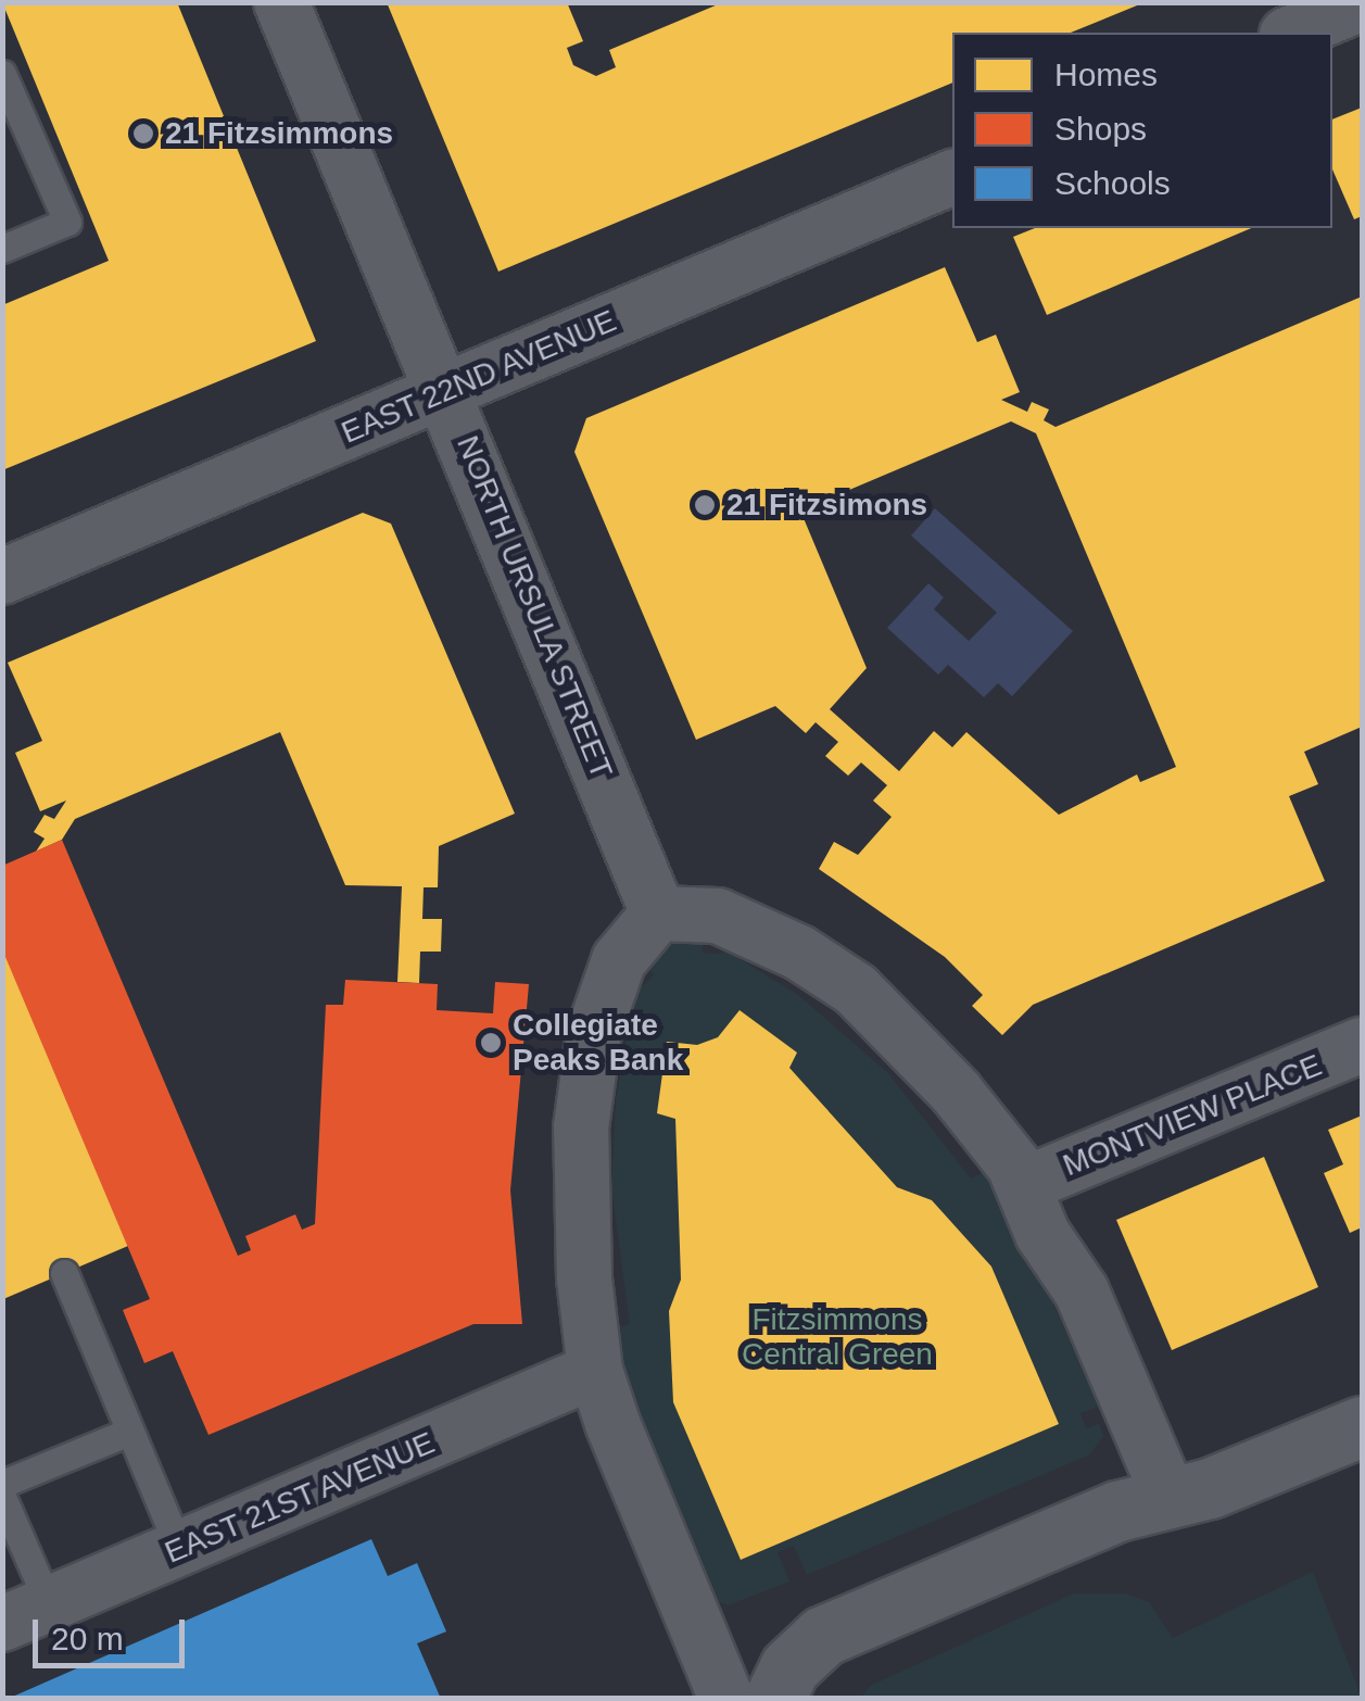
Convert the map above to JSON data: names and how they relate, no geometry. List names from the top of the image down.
{
  "streets": {
    "street": [
      "EAST 22ND AVENUE",
      "NORTH URSULA STREET",
      "MONTVIEW PLACE",
      "EAST 21ST AVENUE"
    ]
  },
  "crossings": [
    ["EAST 22ND AVENUE", "NORTH URSULA STREET"]
  ],
  "parks": ["Fitzsimmons Central Green"],
  "places": ["21 Fitzsimmons", "21 Fitzsimons", "Collegiate Peaks Bank"],
  "legend": ["Homes", "Shops", "Schools"],
  "scale_bar": "20 m"
}
